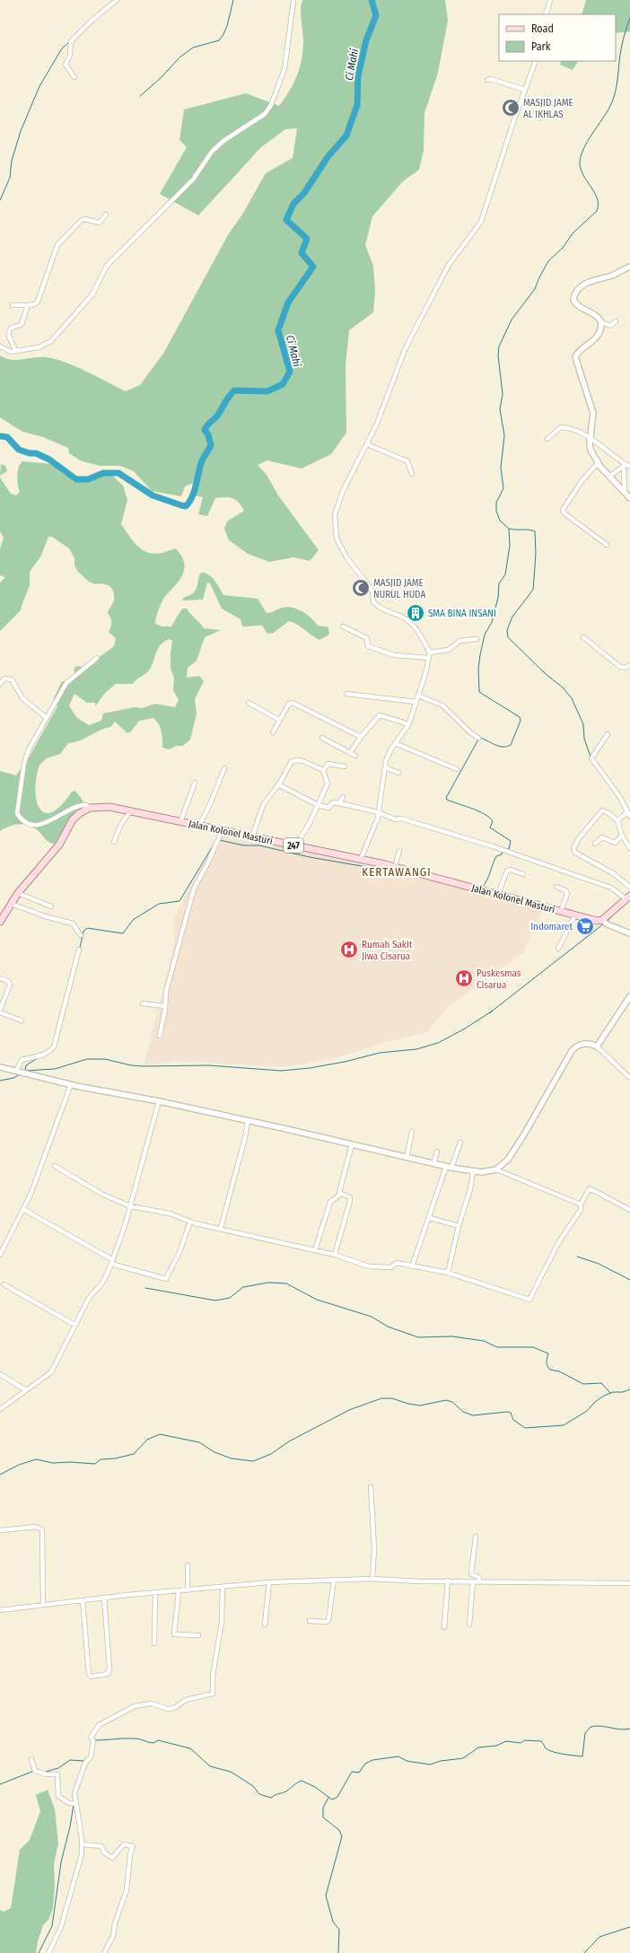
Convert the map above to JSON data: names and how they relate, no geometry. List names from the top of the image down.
{
  "streets": {
    "main road": ["Jalan Kolonel Masturi", "247"]
  },
  "districts": ["KERTAWANGI"],
  "water": ["Ci Mahi"],
  "places": {
    "mosque": ["MASJID JAME AL IKHLAS", "MASJID JAME NURUL HUDA"],
    "building": ["SMA BINA INSANI"],
    "supermarket": ["Indomaret"],
    "hospital": ["Rumah Sakit Jiwa Cisarua", "Puskesmas Cisarua"]
  },
  "legend": ["Road", "Park"]
}
